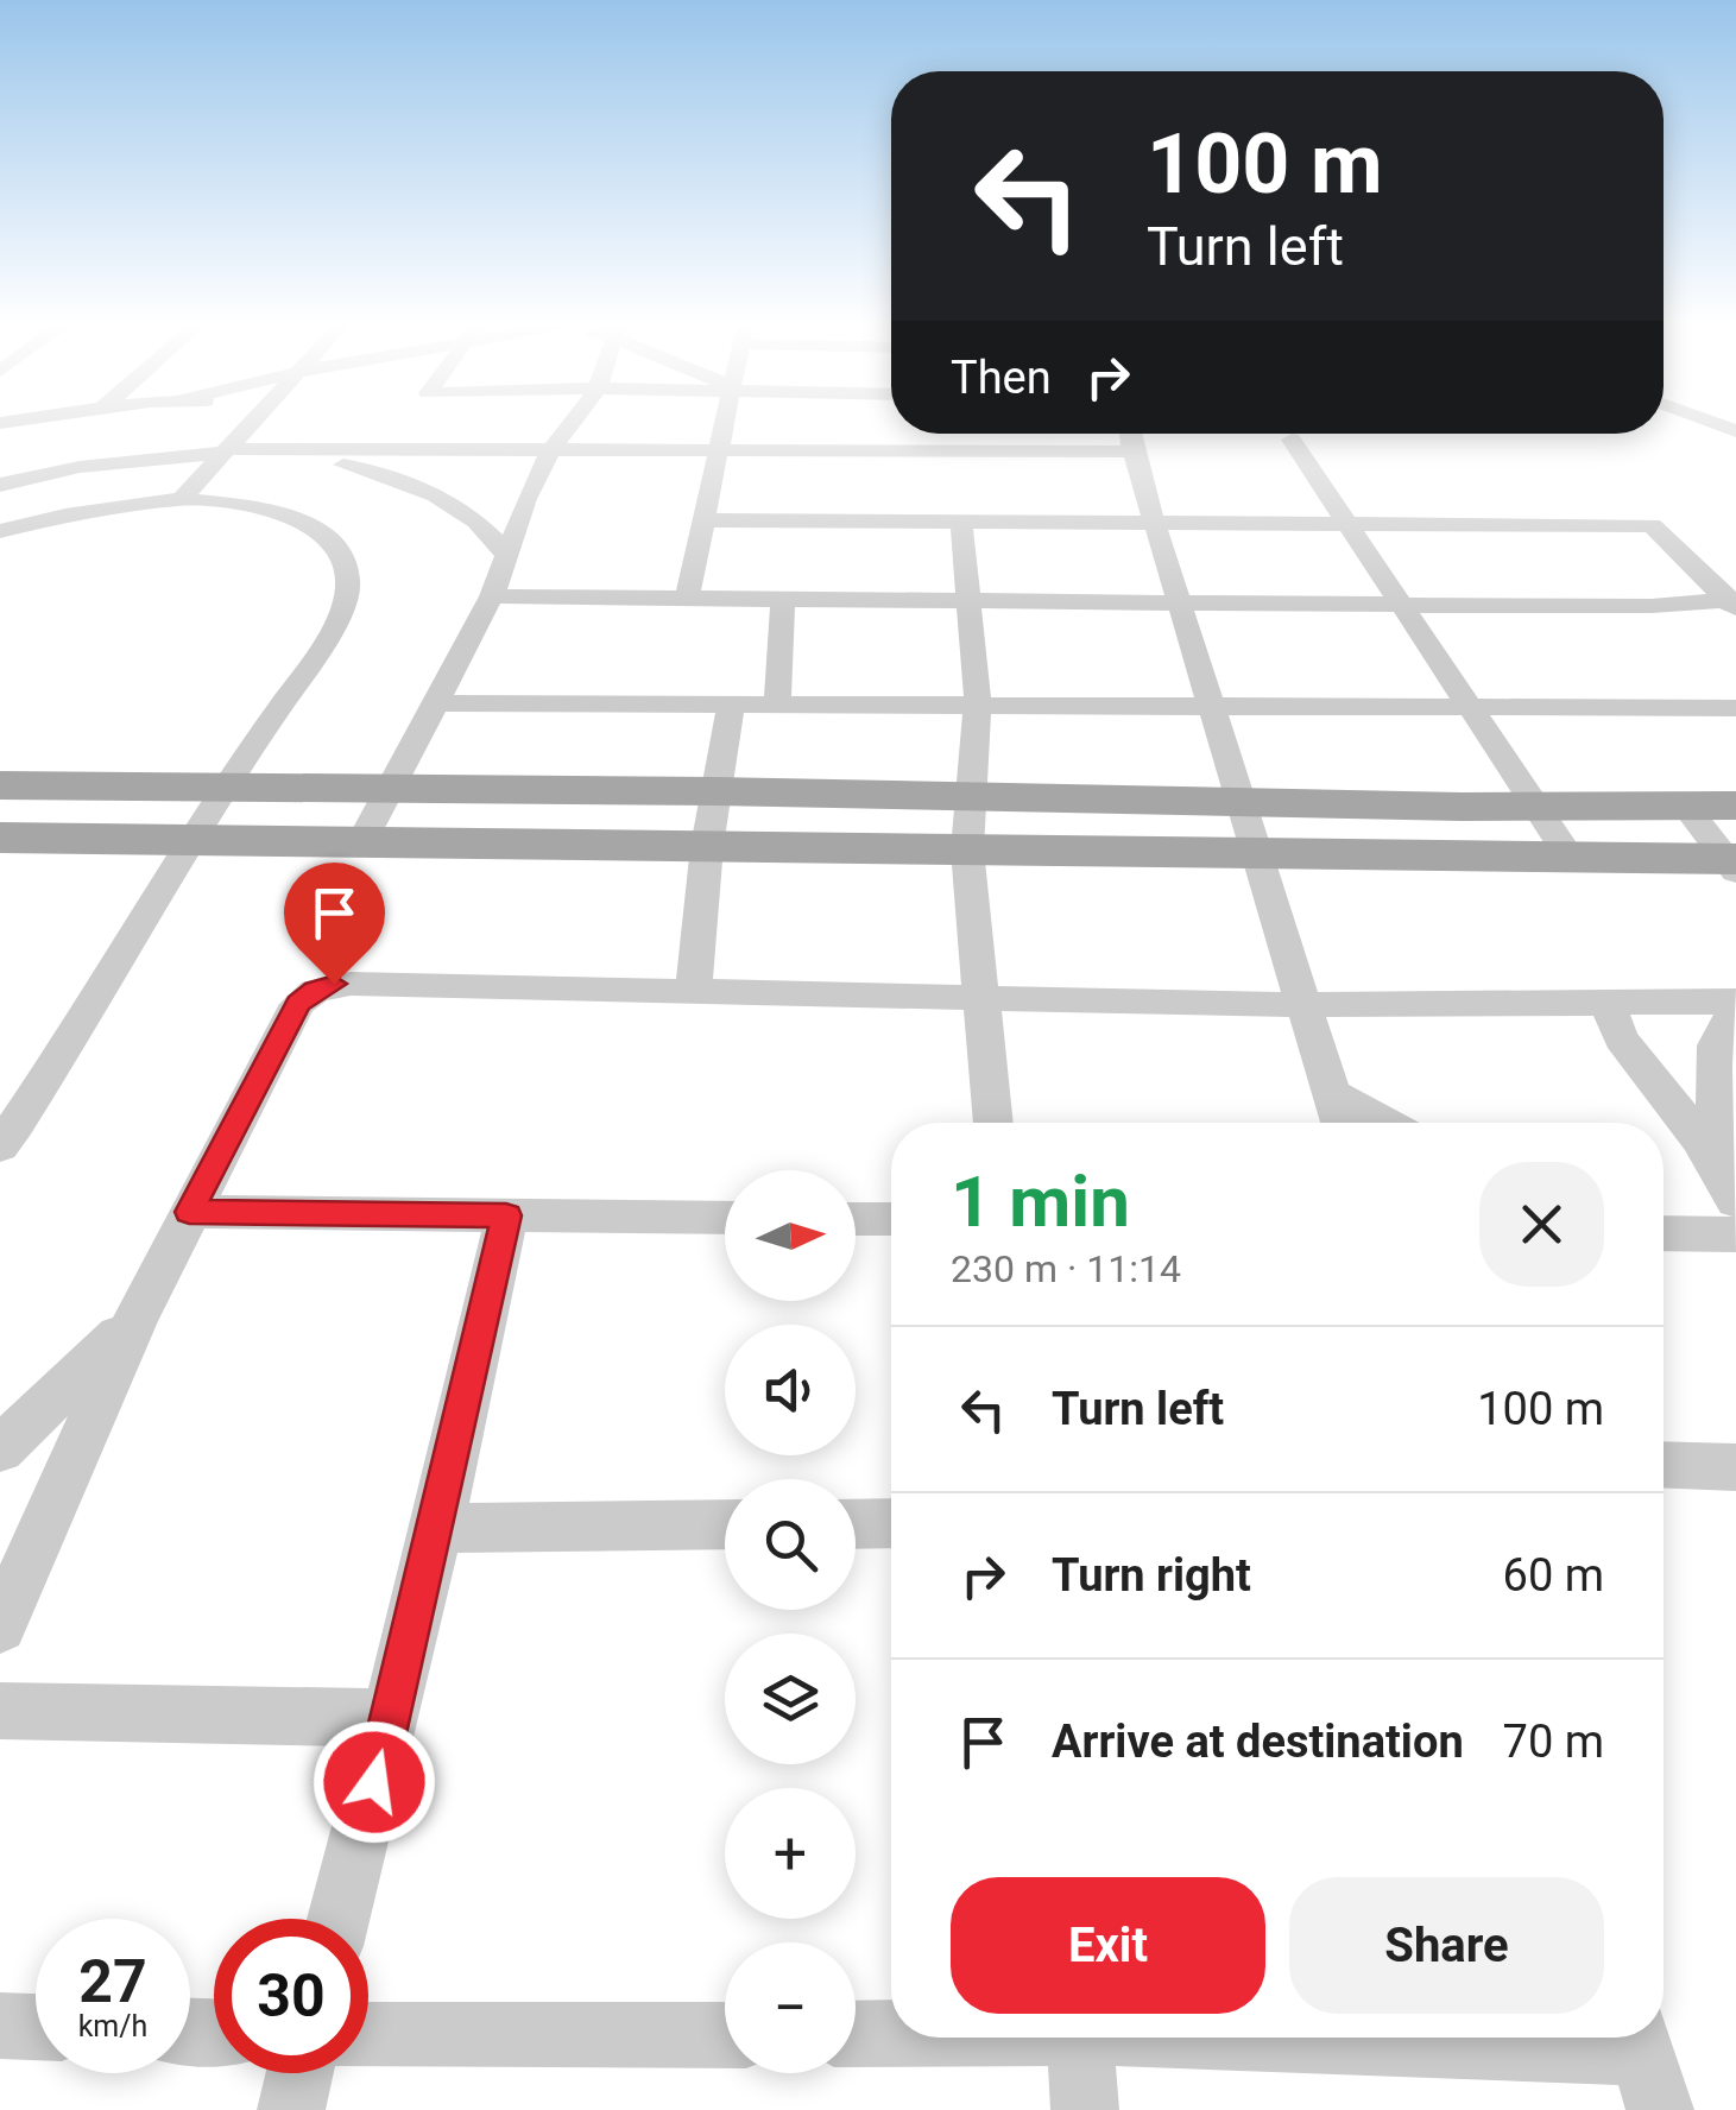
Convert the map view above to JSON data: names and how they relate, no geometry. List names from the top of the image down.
{
  "north": "right",
  "page": {
    "turn": ["100 m", "Turn left"],
    "then": "Then",
    "heading": ["1 min", "230 m · 11:14"],
    "map_buttons": ["+", "−"],
    "list": [
      {
        "name": "Turn left",
        "value": "100 m"
      },
      {
        "name": "Turn right",
        "value": "60 m"
      },
      {
        "name": "Arrive at destination",
        "value": "70 m"
      }
    ],
    "buttons": ["Exit", "Share"],
    "speed": "27 km/h",
    "limit": "30"
  }
}
